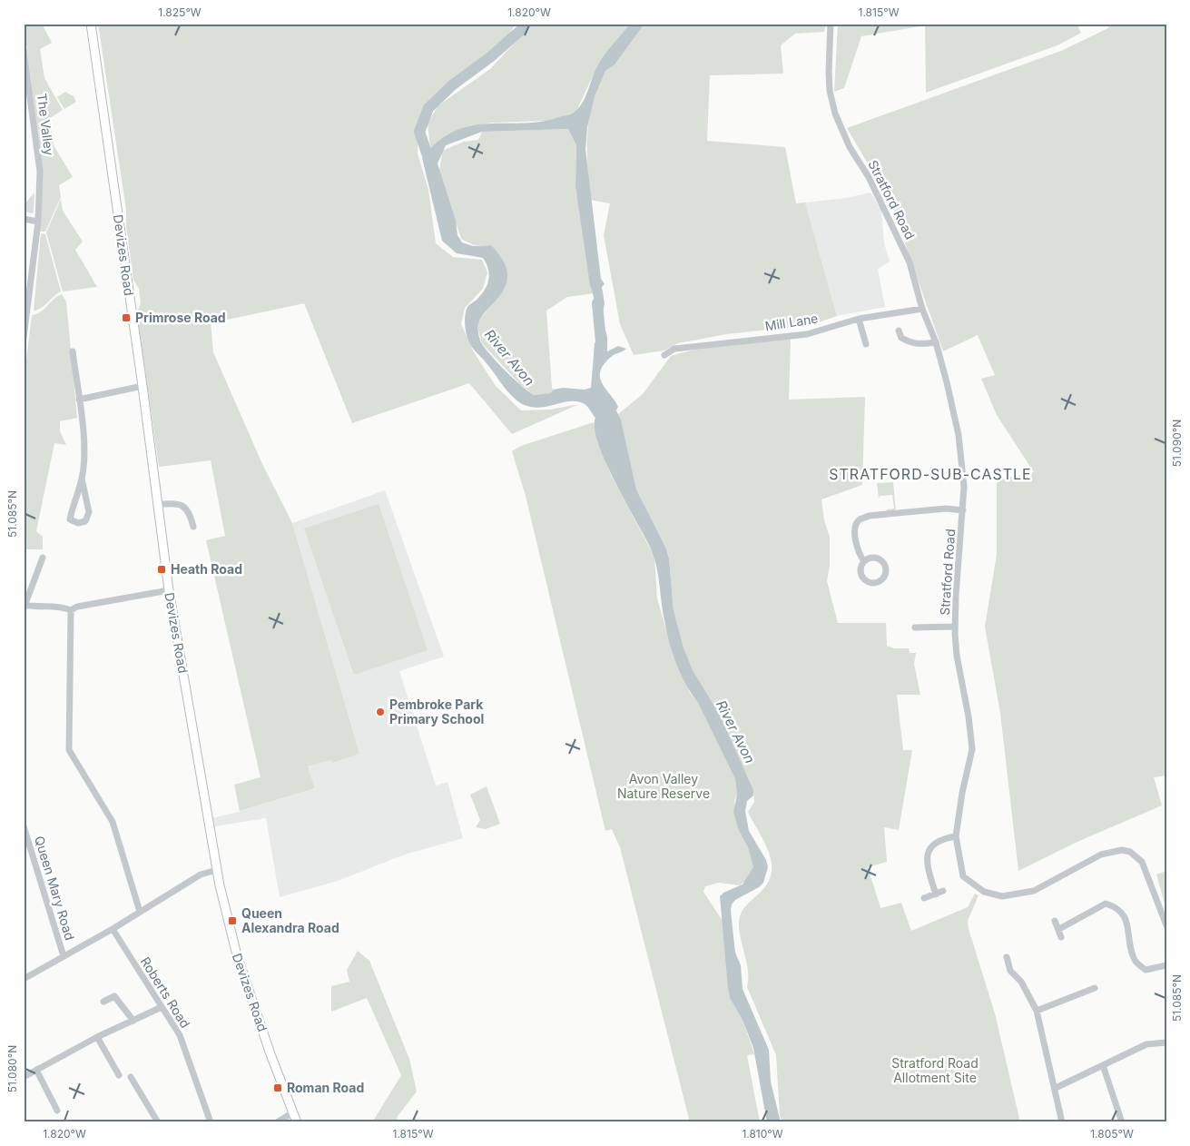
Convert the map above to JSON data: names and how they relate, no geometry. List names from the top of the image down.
{
  "streets": {
    "main road": ["Devizes Road"],
    "street": [
      "The Valley",
      "Stratford Road",
      "Mill Lane",
      "Queen Mary Road",
      "Roberts Road"
    ]
  },
  "crossings": [
    ["Stratford Road", "Mill Lane"]
  ],
  "districts": ["STRATFORD-SUB-CASTLE"],
  "water": ["River Avon"],
  "parks": ["Avon Valley Nature Reserve", "Stratford Road Allotment Site"],
  "places": {
    "transit": [
      "Primrose Road",
      "Heath Road",
      "Queen Alexandra Road",
      "Roman Road"
    ],
    "other": ["Pembroke Park Primary School"]
  },
  "coordinates": [
    "1.825°W",
    "1.820°W",
    "1.815°W",
    "51.090°N",
    "51.085°N",
    "51.080°N",
    "1.810°W",
    "1.805°W"
  ]
}
